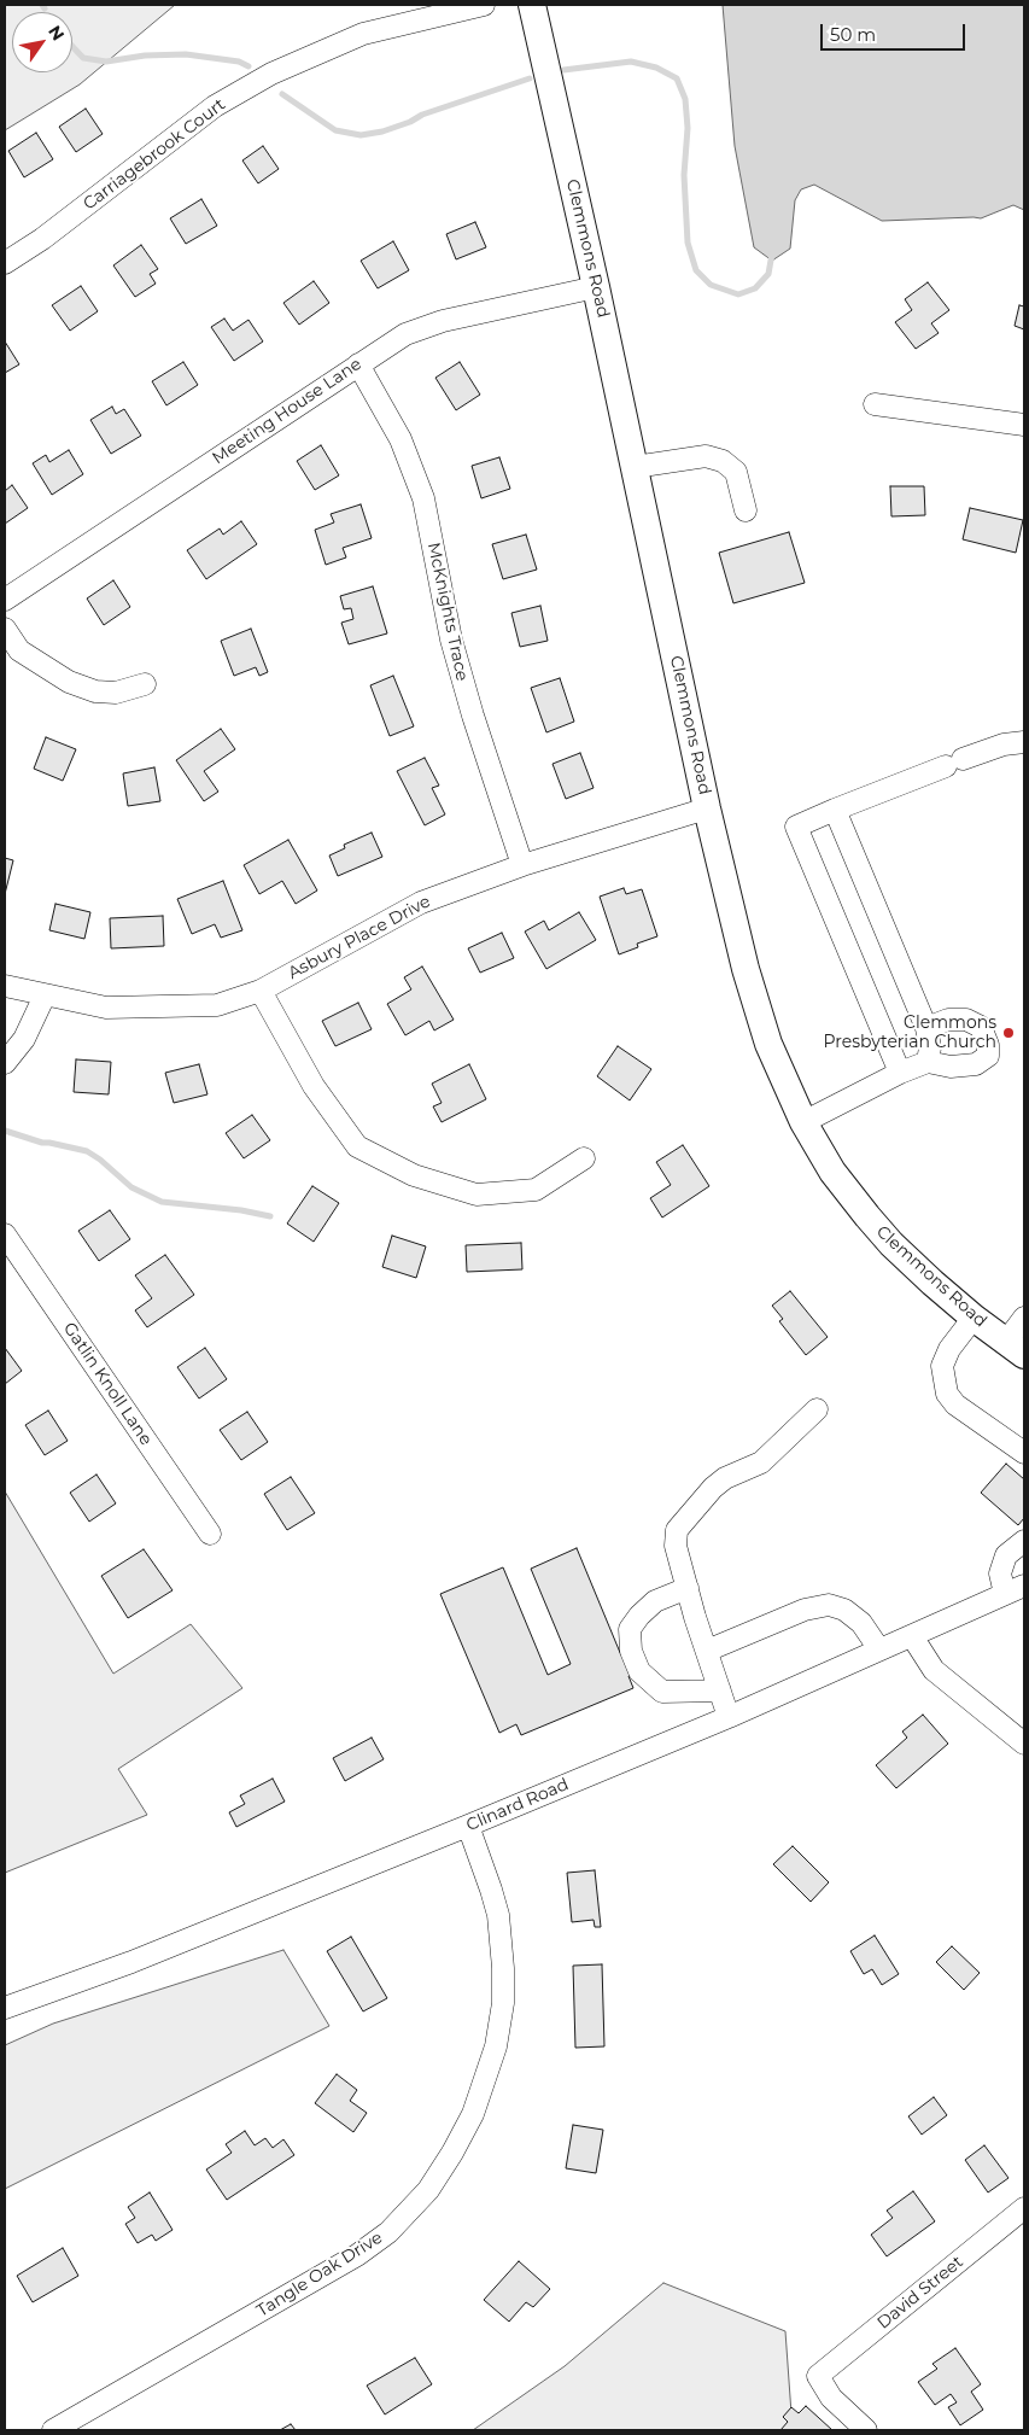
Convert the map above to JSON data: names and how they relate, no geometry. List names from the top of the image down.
{
  "streets": {
    "main road": ["Clemmons Road"],
    "street": [
      "Carriagebrook Court",
      "Meeting House Lane",
      "McKnights Trace",
      "Asbury Place Drive",
      "Gatlin Knoll Lane",
      "Clinard Road",
      "Tangle Oak Drive",
      "David Street"
    ]
  },
  "crossings": [
    ["Clemmons Road", "Meeting House Lane"],
    ["Clemmons Road", "Asbury Place Drive"],
    ["Meeting House Lane", "McKnights Trace"],
    ["McKnights Trace", "Asbury Place Drive"],
    ["Clinard Road", "Tangle Oak Drive"]
  ],
  "places": ["Clemmons Presbyterian Church"],
  "scale_bar": "50 m",
  "north": "top right"
}
